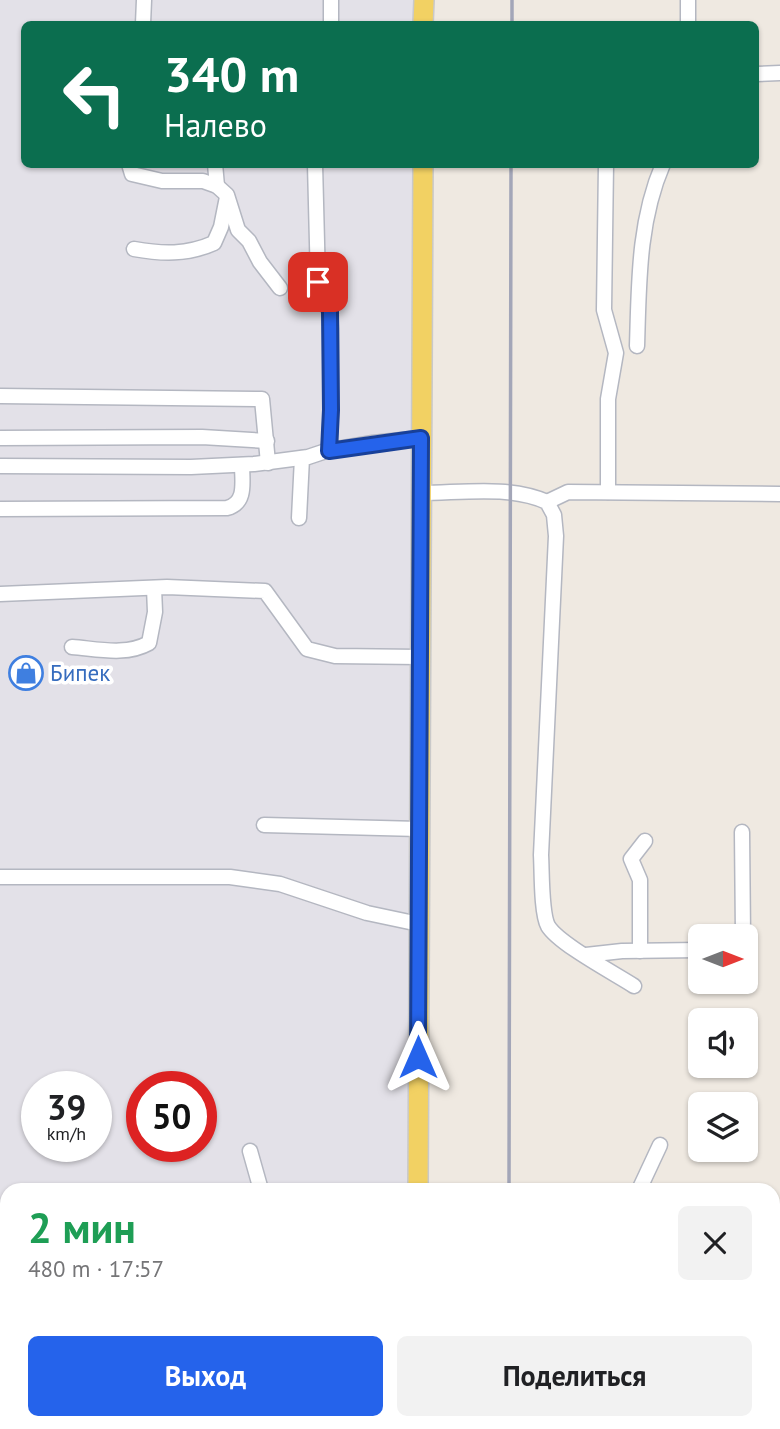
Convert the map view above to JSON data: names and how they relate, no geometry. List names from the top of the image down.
{
  "places": {
    "shop": ["Бипек"]
  },
  "north": "right",
  "page": {
    "turn": ["340 m", "Налево"],
    "speed": "39 km/h",
    "limit": "50",
    "heading": ["2 мин", "480 m · 17:57"],
    "buttons": ["Выход", "Поделиться"]
  }
}
